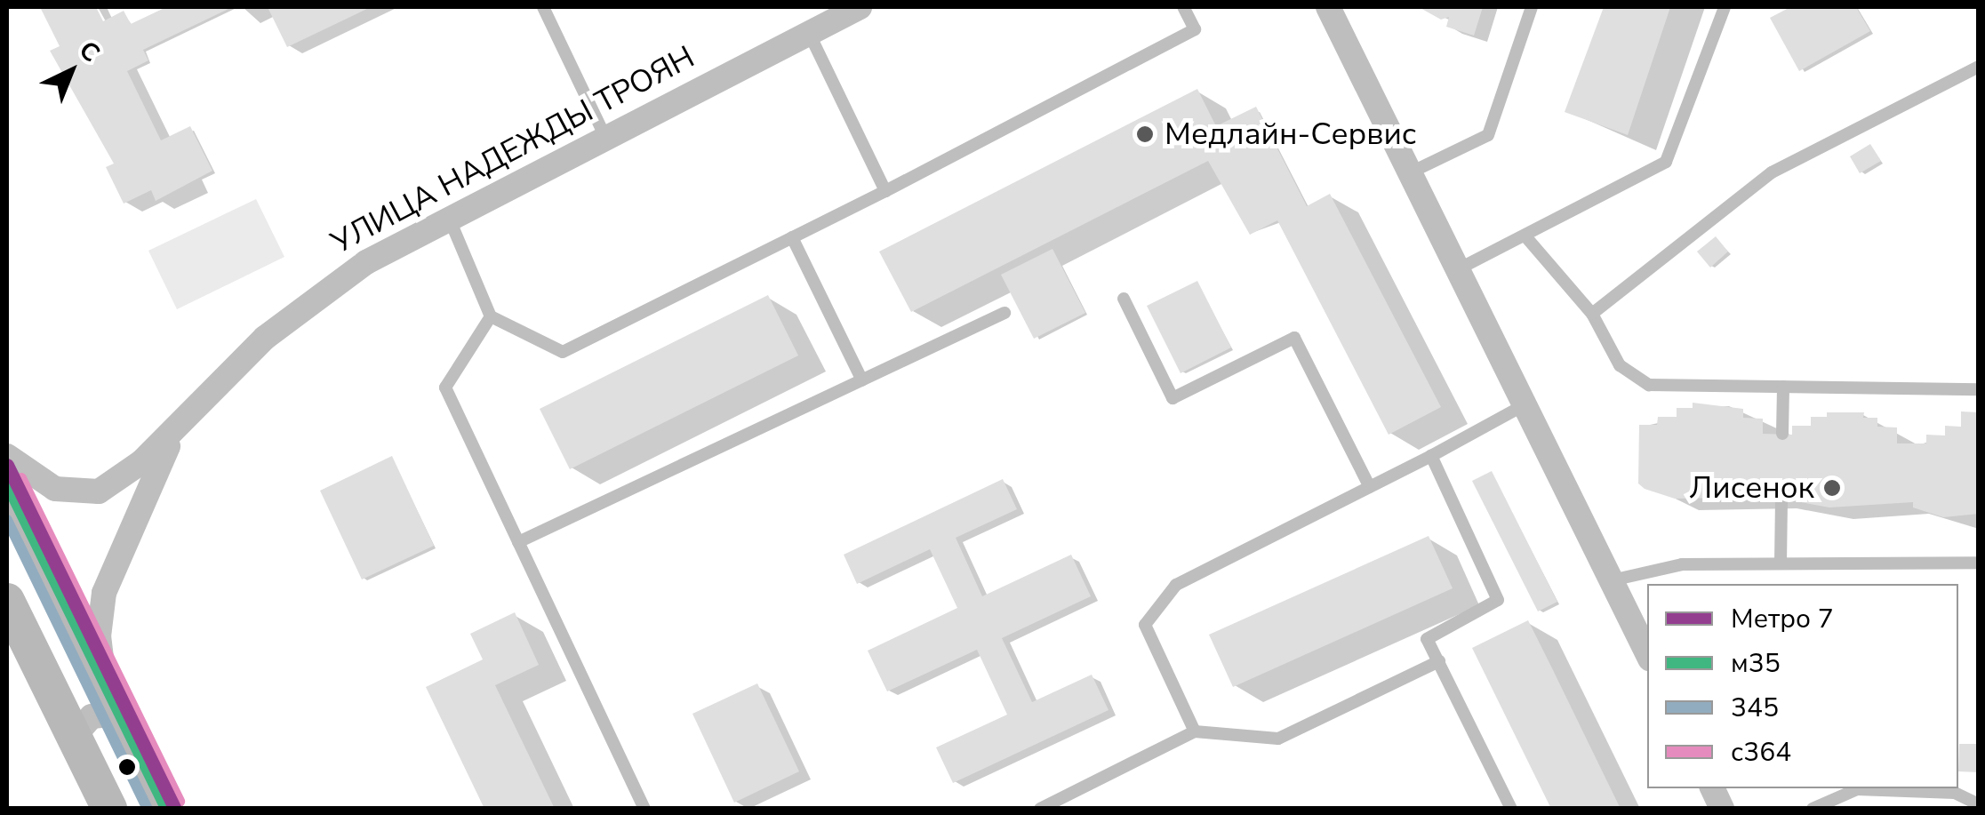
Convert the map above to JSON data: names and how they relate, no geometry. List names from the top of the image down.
{
  "streets": {
    "street": ["УЛИЦА НАДЕЖДЫ ТРОЯН"]
  },
  "places": ["Медлайн-Сервис", "Лисенок"],
  "lines": [
    "metro line 7",
    "transit line с364",
    "transit line м35",
    "transit line 345"
  ],
  "legend": [
    "Метро 7",
    "м35",
    "345",
    "с364"
  ],
  "north": "top right"
}
